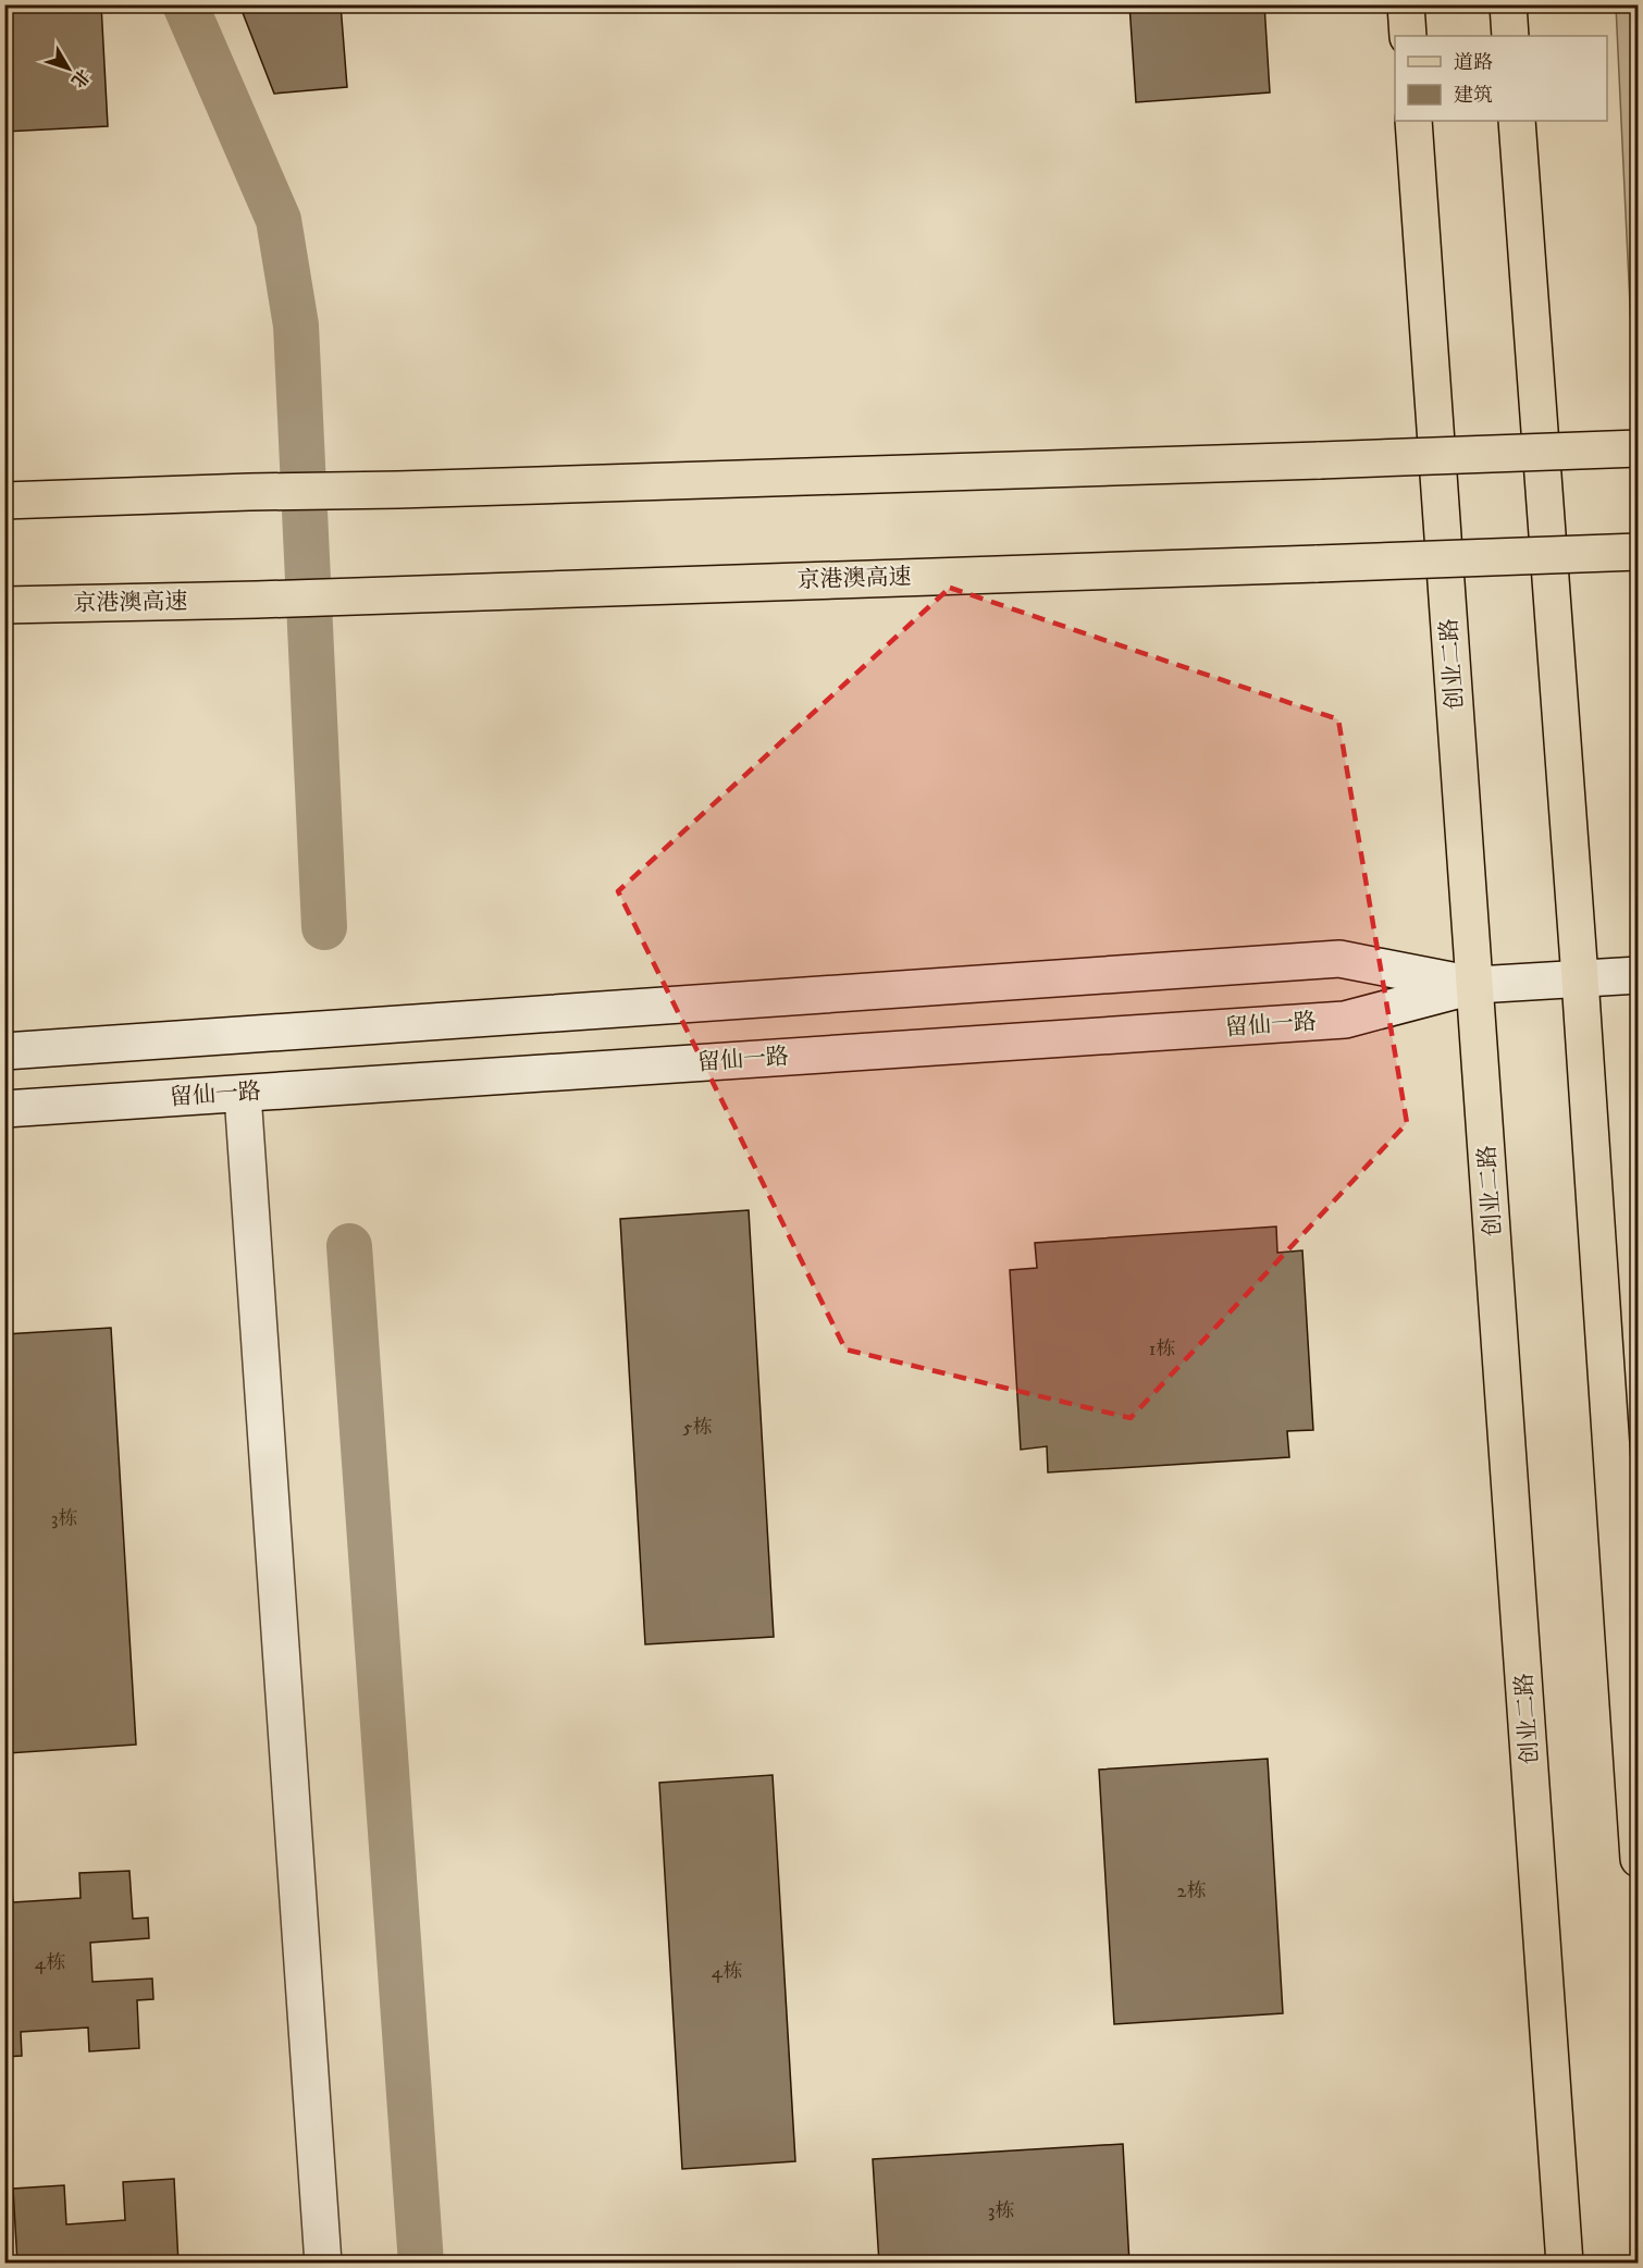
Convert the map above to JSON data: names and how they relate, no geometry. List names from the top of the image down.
{
  "streets": {
    "main road": ["京港澳高速", "创业二路", "留仙一路"]
  },
  "crossings": [
    ["创业二路", "留仙一路"]
  ],
  "house_numbers": [
    "1栋",
    "5栋",
    "3栋",
    "2栋",
    "4栋",
    "4栋",
    "3栋"
  ],
  "legend": ["道路", "建筑"],
  "north": "bottom right"
}
